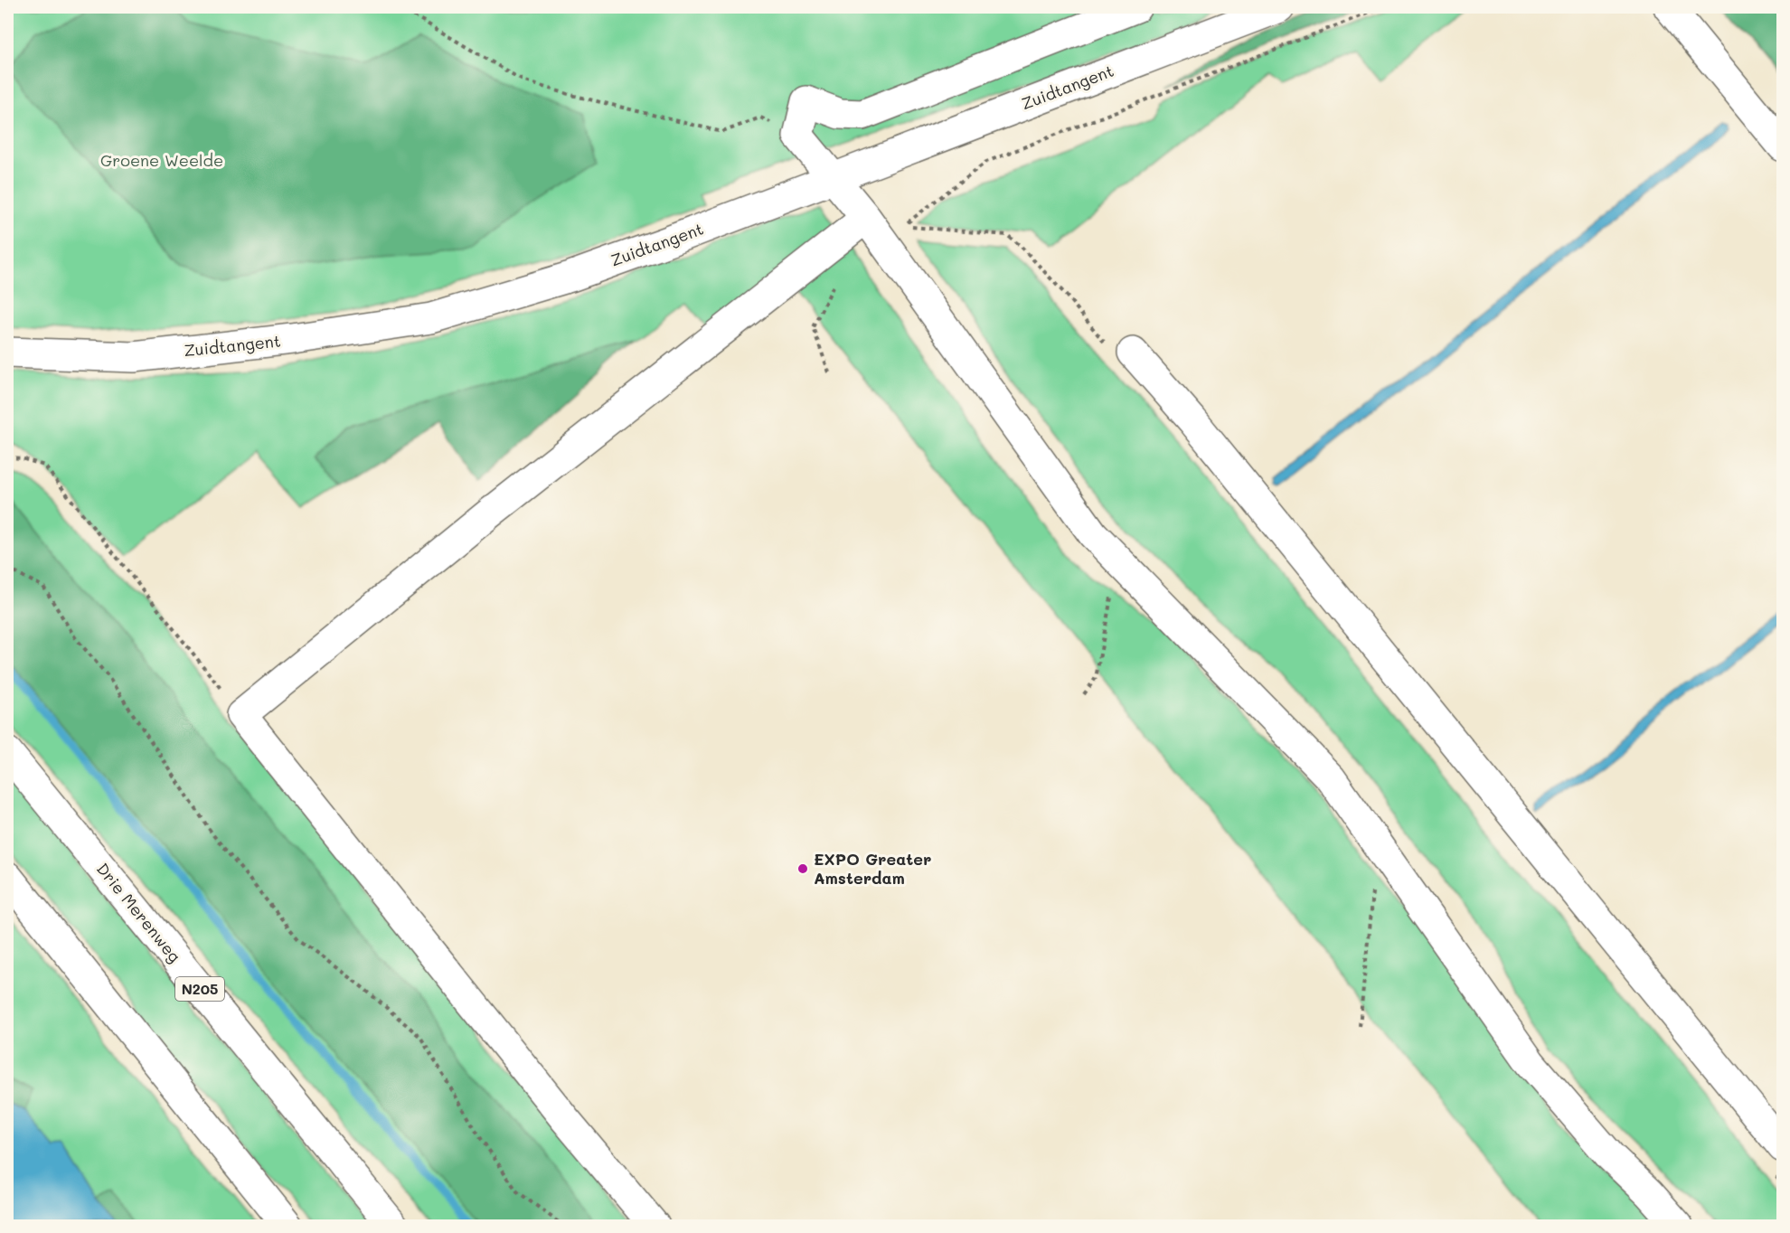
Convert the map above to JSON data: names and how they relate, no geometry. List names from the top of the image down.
{
  "streets": {
    "main road": ["Zuidtangent", "Drie Merenweg", "N205"]
  },
  "parks": ["Groene Weelde"],
  "places": ["EXPO Greater Amsterdam"]
}
